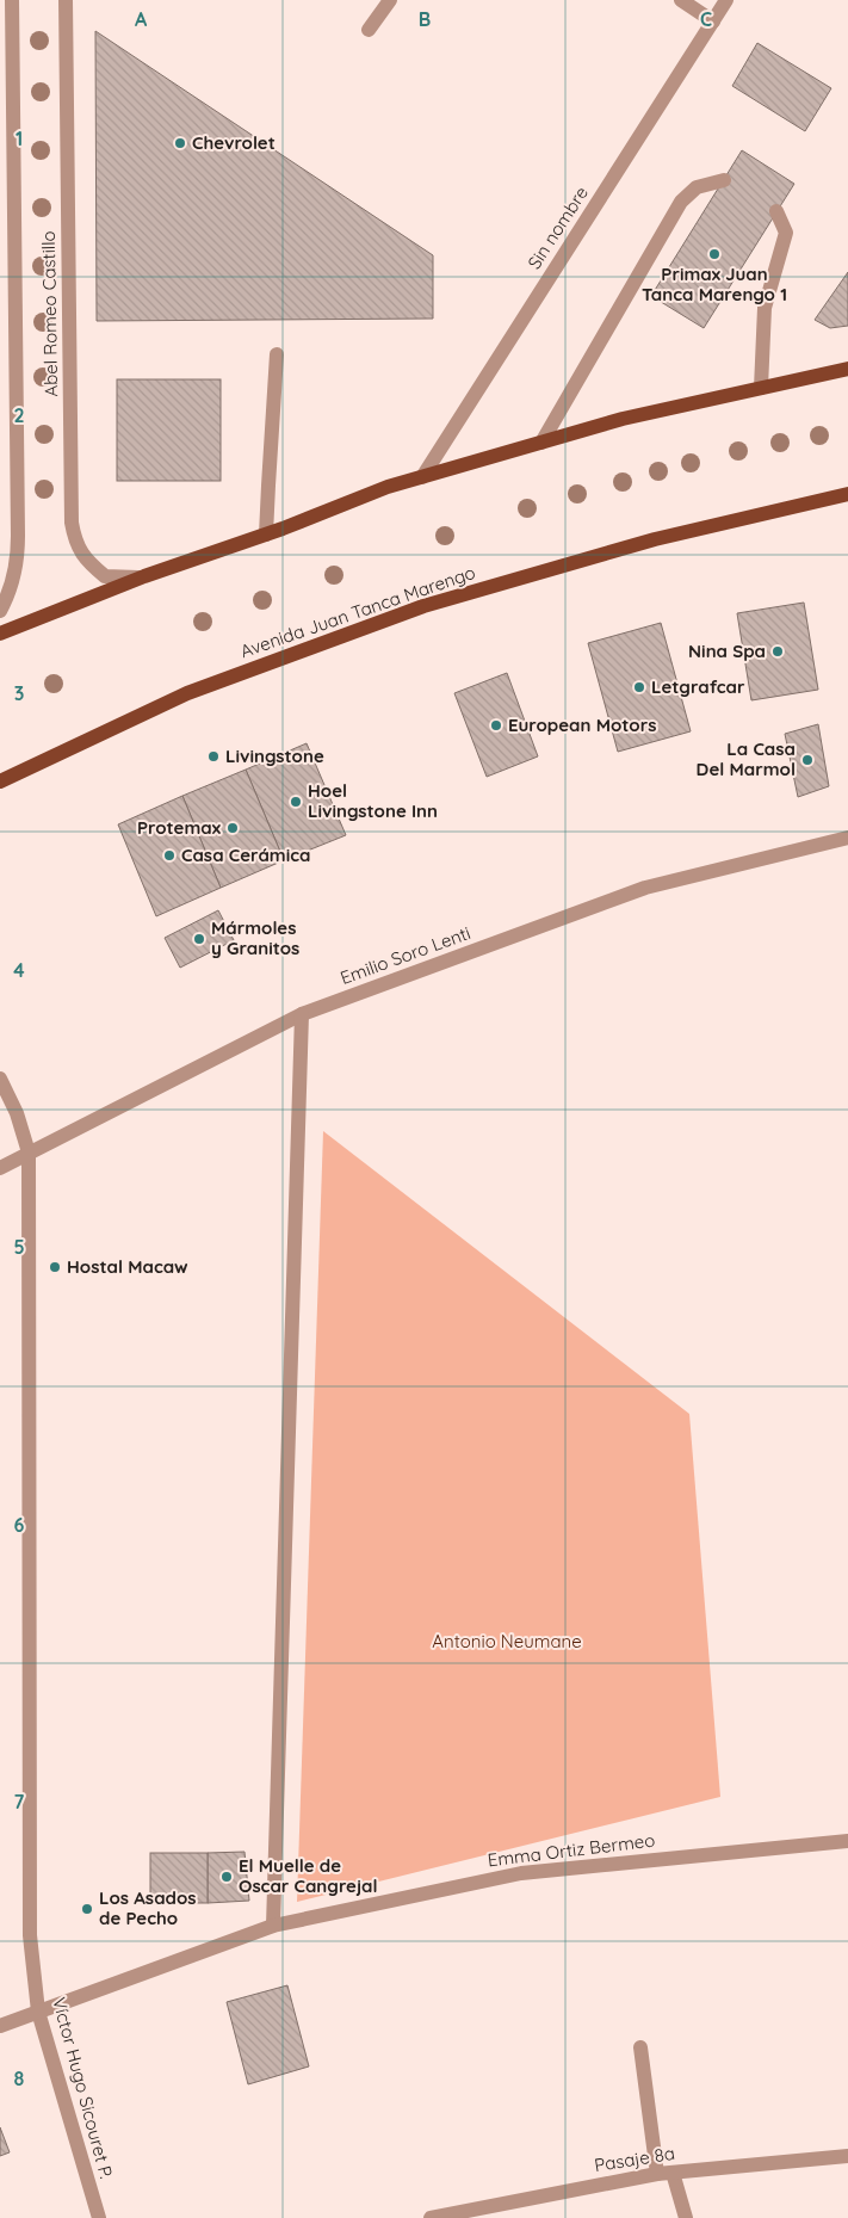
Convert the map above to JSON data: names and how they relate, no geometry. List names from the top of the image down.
{
  "streets": {
    "main road": ["Avenida Juan Tanca Marengo"],
    "street": [
      "Sin nombre",
      "Abel Romeo Castillo",
      "Emilio Soro Lenti",
      "Emma Ortiz Bermeo",
      "Víctor Hugo Sicouret P.",
      "Pasaje 8a"
    ]
  },
  "crossings": [
    ["Emilio Soro Lenti", "Víctor Hugo Sicouret P."],
    ["Emma Ortiz Bermeo", "Víctor Hugo Sicouret P."]
  ],
  "parks": ["Antonio Neumane"],
  "places": [
    "Chevrolet",
    "Primax Juan Tanca Marengo 1",
    "Nina Spa",
    "Letgrafcar",
    "European Motors",
    "Livingstone",
    "La Casa Del Marmol",
    "Hoel Livingstone Inn",
    "Protemax",
    "Casa Cerámica",
    "Mármoles y Granitos",
    "Hostal Macaw",
    "El Muelle de Oscar Cangrejal",
    "Los Asados de Pecho"
  ],
  "grid": {
    "columns": ["A", "B", "C"],
    "rows": [
      "1",
      "2",
      "3",
      "4",
      "5",
      "6",
      "7",
      "8"
    ]
  }
}
